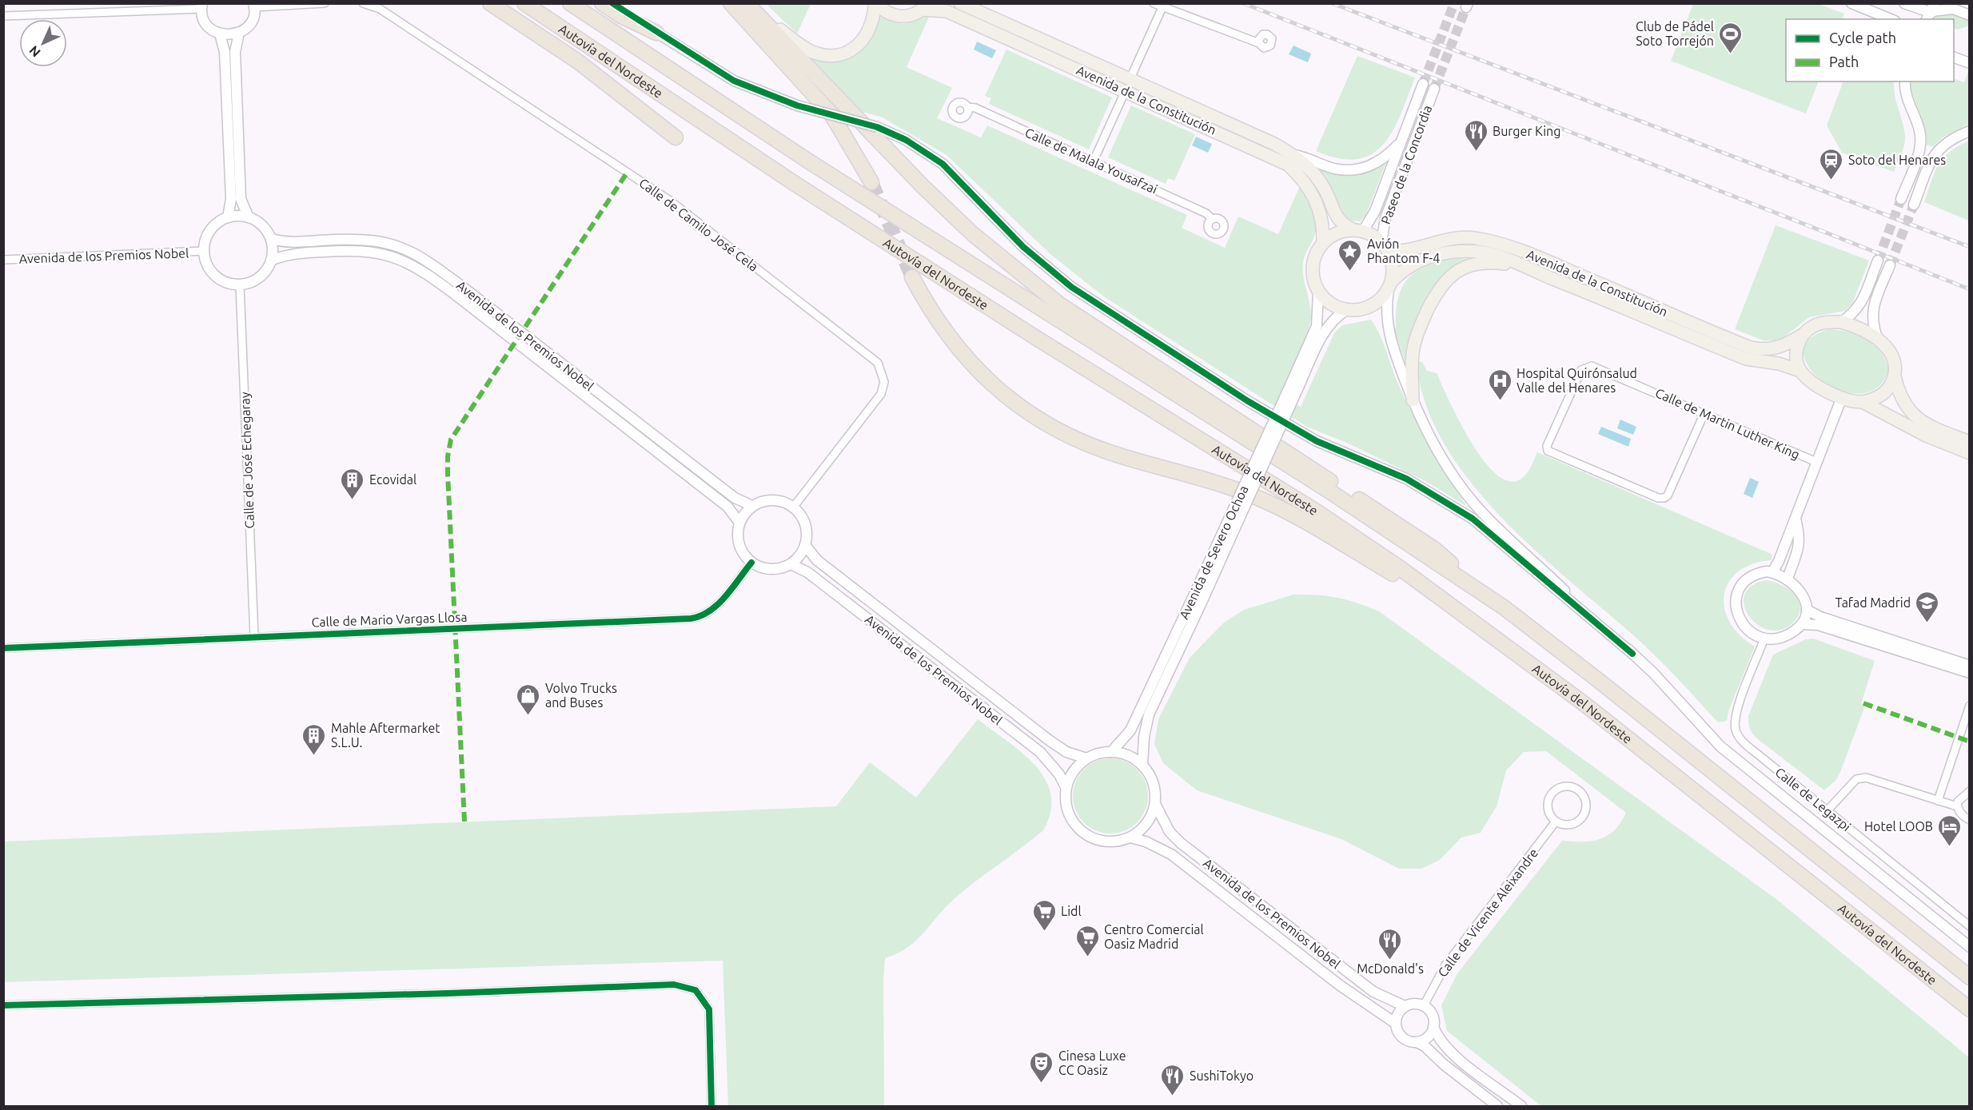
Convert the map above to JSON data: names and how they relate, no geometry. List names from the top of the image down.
{
  "streets": {
    "highway": ["Autovía del Nordeste"],
    "main road": ["Avenida de la Constitución"],
    "street": [
      "Calle de Malala Yousafzai",
      "Paseo de la Concordia",
      "Calle de Camilo José Cela",
      "Avenida de los Premios Nobel",
      "Calle de Martin Luther King",
      "Calle de José Echegaray",
      "Avenida de Severo Ochoa",
      "Calle de Mario Vargas Llosa",
      "Calle de Legazpi",
      "Calle de Vicente Aleixandre"
    ]
  },
  "crossings": [
    ["Avenida de la Constitución", "Paseo de la Concordia"],
    ["Avenida de la Constitución", "Avenida de Severo Ochoa"],
    ["Paseo de la Concordia", "Avenida de Severo Ochoa"],
    ["Calle de Camilo José Cela", "Avenida de los Premios Nobel"],
    ["Calle de Camilo José Cela", "Calle de Mario Vargas Llosa"],
    ["Avenida de los Premios Nobel", "Calle de José Echegaray"],
    ["Avenida de los Premios Nobel", "Avenida de Severo Ochoa"],
    ["Avenida de los Premios Nobel", "Calle de Mario Vargas Llosa"],
    ["Avenida de los Premios Nobel", "Calle de Vicente Aleixandre"],
    ["Calle de José Echegaray", "Calle de Mario Vargas Llosa"]
  ],
  "places": {
    "sports": ["Club de Pádel Soto Torrejón"],
    "restaurant": ["Burger King", "McDonald's", "SushiTokyo"],
    "station": ["Soto del Henares"],
    "place": ["Avión Phantom F-4"],
    "hospital": ["Hospital Quirónsalud Valle del Henares"],
    "building": ["Ecovidal", "Mahle Aftermarket S.L.U."],
    "school or university": ["Tafad Madrid"],
    "shop": ["Volvo Trucks and Buses"],
    "hotel": ["Hotel LOOB"],
    "supermarket": ["Lidl", "Centro Comercial Oasiz Madrid"],
    "theatre": ["Cinesa Luxe CC Oasiz"]
  },
  "legend": ["Cycle path", "Path"],
  "north": "bottom left"
}
